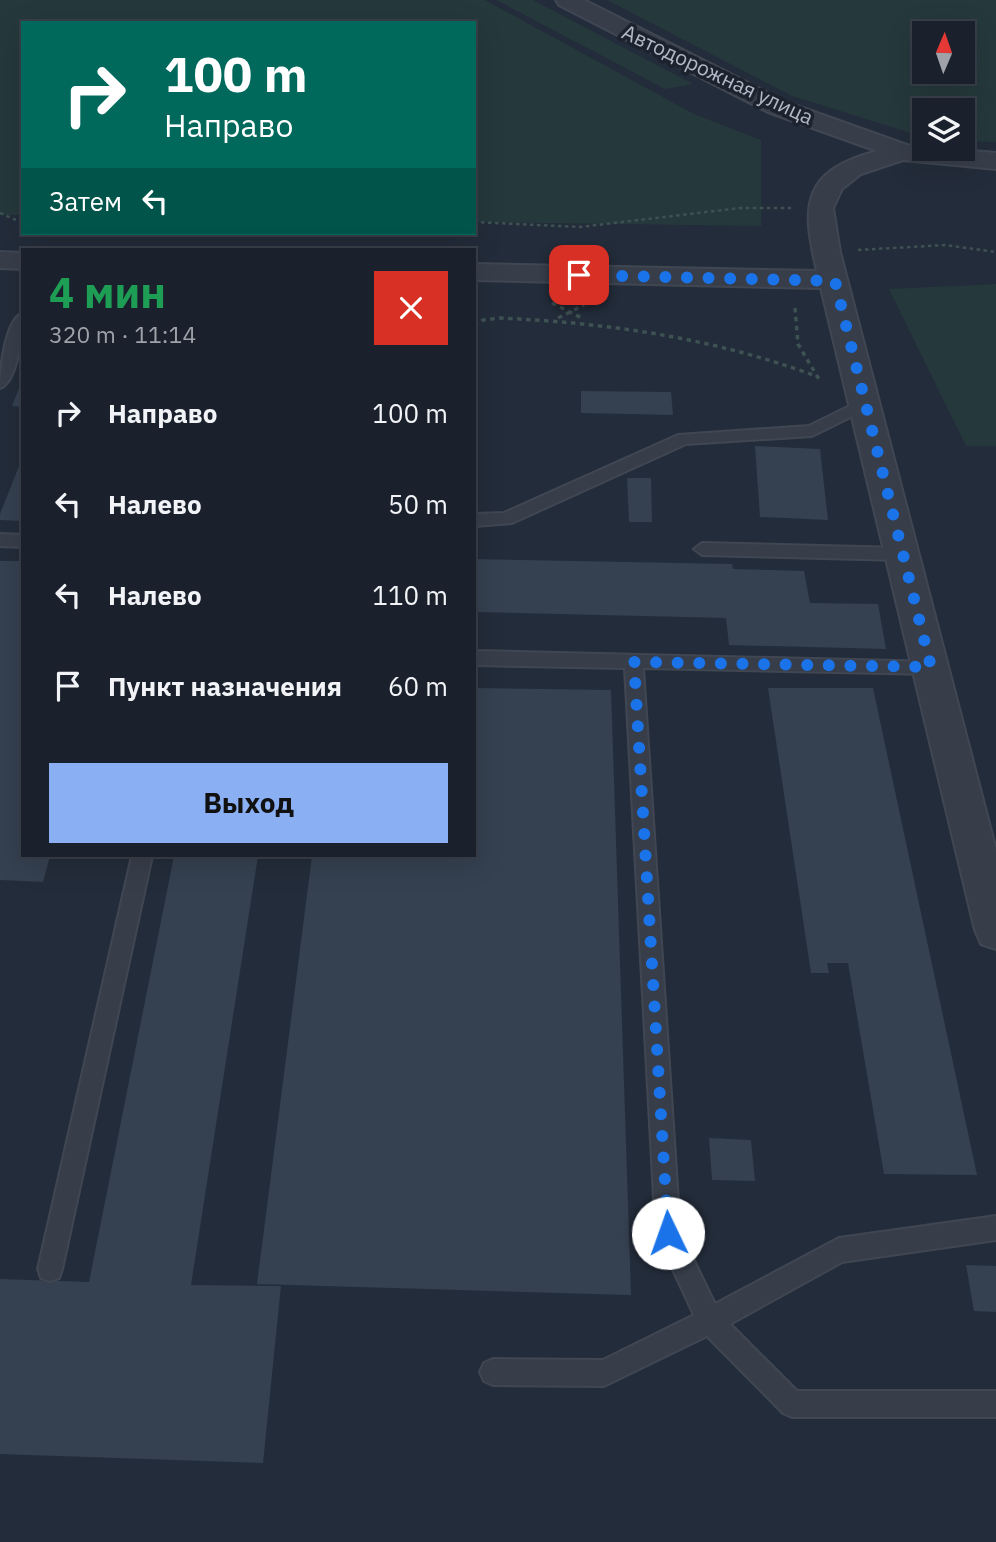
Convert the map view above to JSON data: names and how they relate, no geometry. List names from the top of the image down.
{
  "streets": {
    "street": ["Автодорожная улица"]
  },
  "north": "top",
  "page": {
    "turn": ["100 m", "Направо"],
    "then": "Затем",
    "heading": ["4 мин", "320 m · 11:14"],
    "list": [
      {
        "name": "Направо",
        "value": "100 m"
      },
      {
        "name": "Налево",
        "value": "50 m"
      },
      {
        "name": "Налево",
        "value": "110 m"
      },
      {
        "name": "Пункт назначения",
        "value": "60 m"
      }
    ],
    "buttons": "Выход"
  }
}
